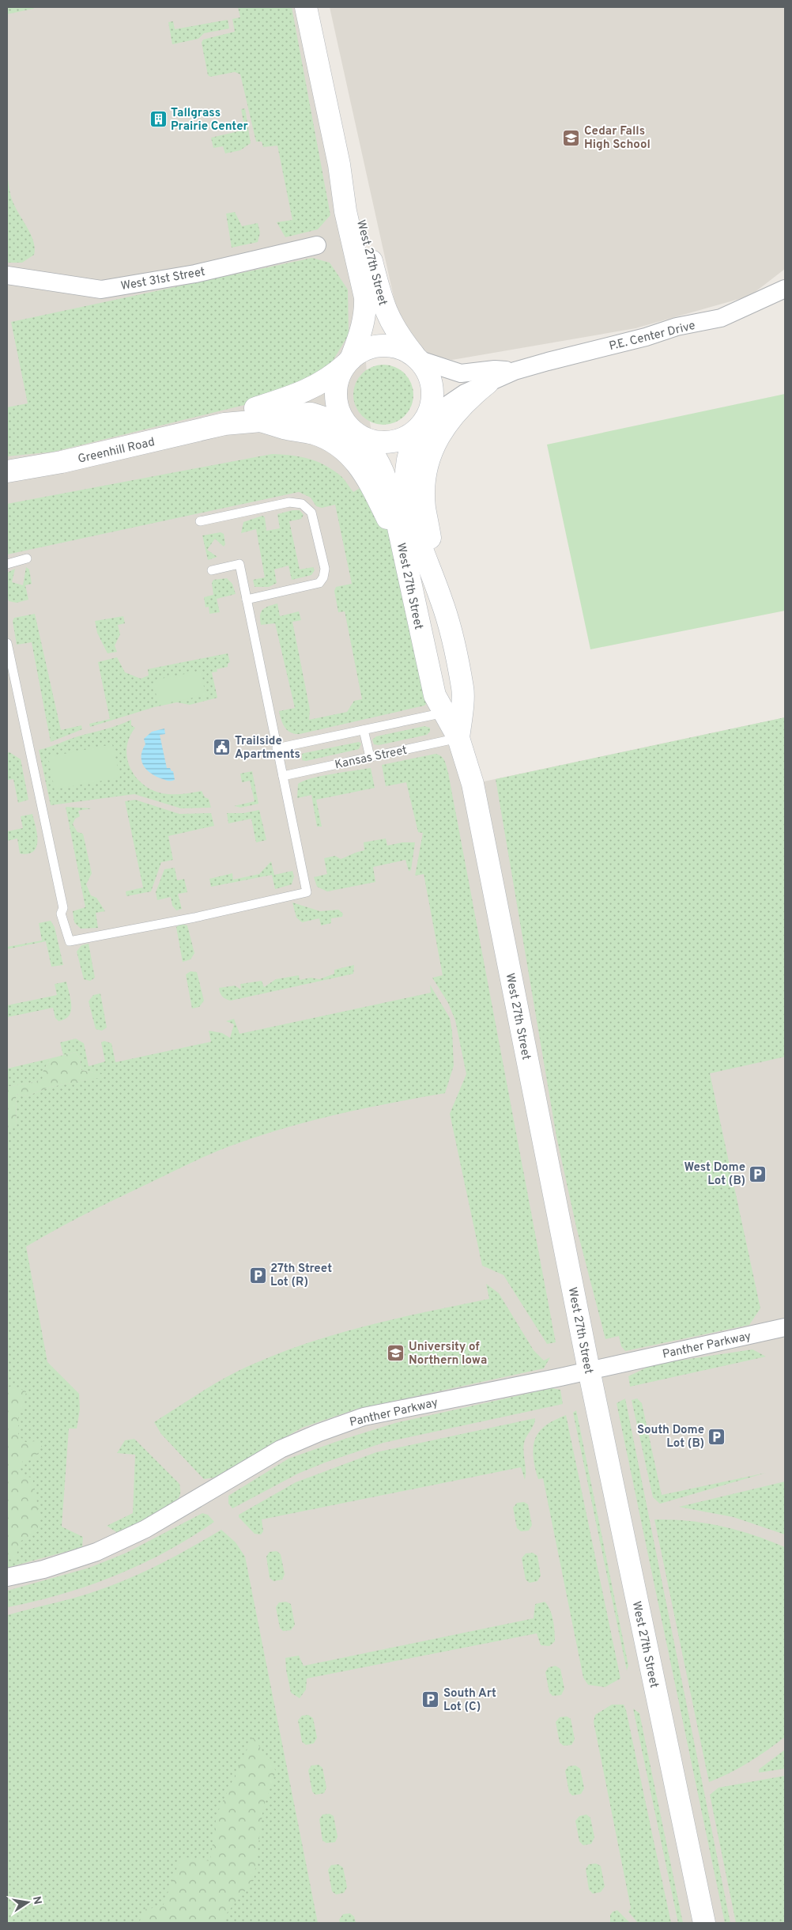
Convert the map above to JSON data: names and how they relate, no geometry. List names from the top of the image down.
{
  "streets": {
    "main road": ["West 27th Street", "Greenhill Road"],
    "street": ["West 31st Street", "P.E. Center Drive", "Panther Parkway"],
    "lane": ["Kansas Street"]
  },
  "crossings": [
    ["West 27th Street", "P.E. Center Drive"],
    ["West 27th Street", "Greenhill Road"],
    ["West 27th Street", "Kansas Street"],
    ["West 27th Street", "Panther Parkway"],
    ["P.E. Center Drive", "Greenhill Road"]
  ],
  "places": {
    "building": ["Tallgrass Prairie Center"],
    "school or university": ["Cedar Falls High School", "University of Northern Iowa"],
    "public building": ["Trailside Apartments"],
    "parking": [
      "West Dome Lot (B)",
      "27th Street Lot (R)",
      "South Dome Lot (B)",
      "South Art Lot (C)"
    ]
  },
  "north": "right"
}
